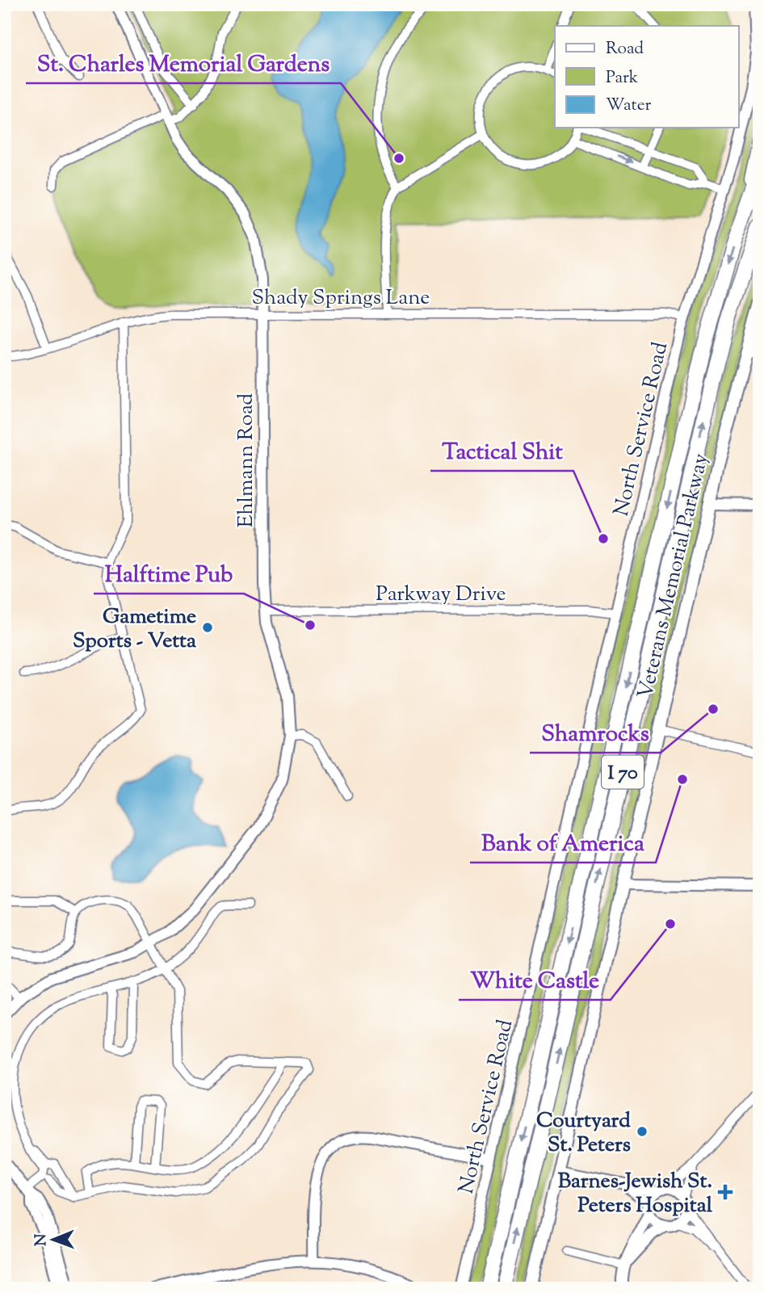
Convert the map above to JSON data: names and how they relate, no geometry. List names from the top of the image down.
{
  "streets": {
    "highway": ["I 70"],
    "main road": ["Veterans Memorial Parkway"],
    "street": [
      "Shady Springs Lane",
      "North Service Road",
      "Ehlmann Road",
      "Parkway Drive"
    ]
  },
  "crossings": [
    ["Shady Springs Lane", "North Service Road"],
    ["Shady Springs Lane", "Ehlmann Road"],
    ["North Service Road", "Parkway Drive"],
    ["Ehlmann Road", "Parkway Drive"]
  ],
  "places": {
    "other": [
      "St. Charles Memorial Gardens",
      "Tactical Shit",
      "Halftime Pub",
      "Gametime Sports - Vetta",
      "Shamrocks",
      "Bank of America",
      "White Castle",
      "Courtyard St. Peters"
    ],
    "health": ["Barnes-Jewish St. Peters Hospital"]
  },
  "legend": ["Road", "Park", "Water"],
  "north": "left"
}
